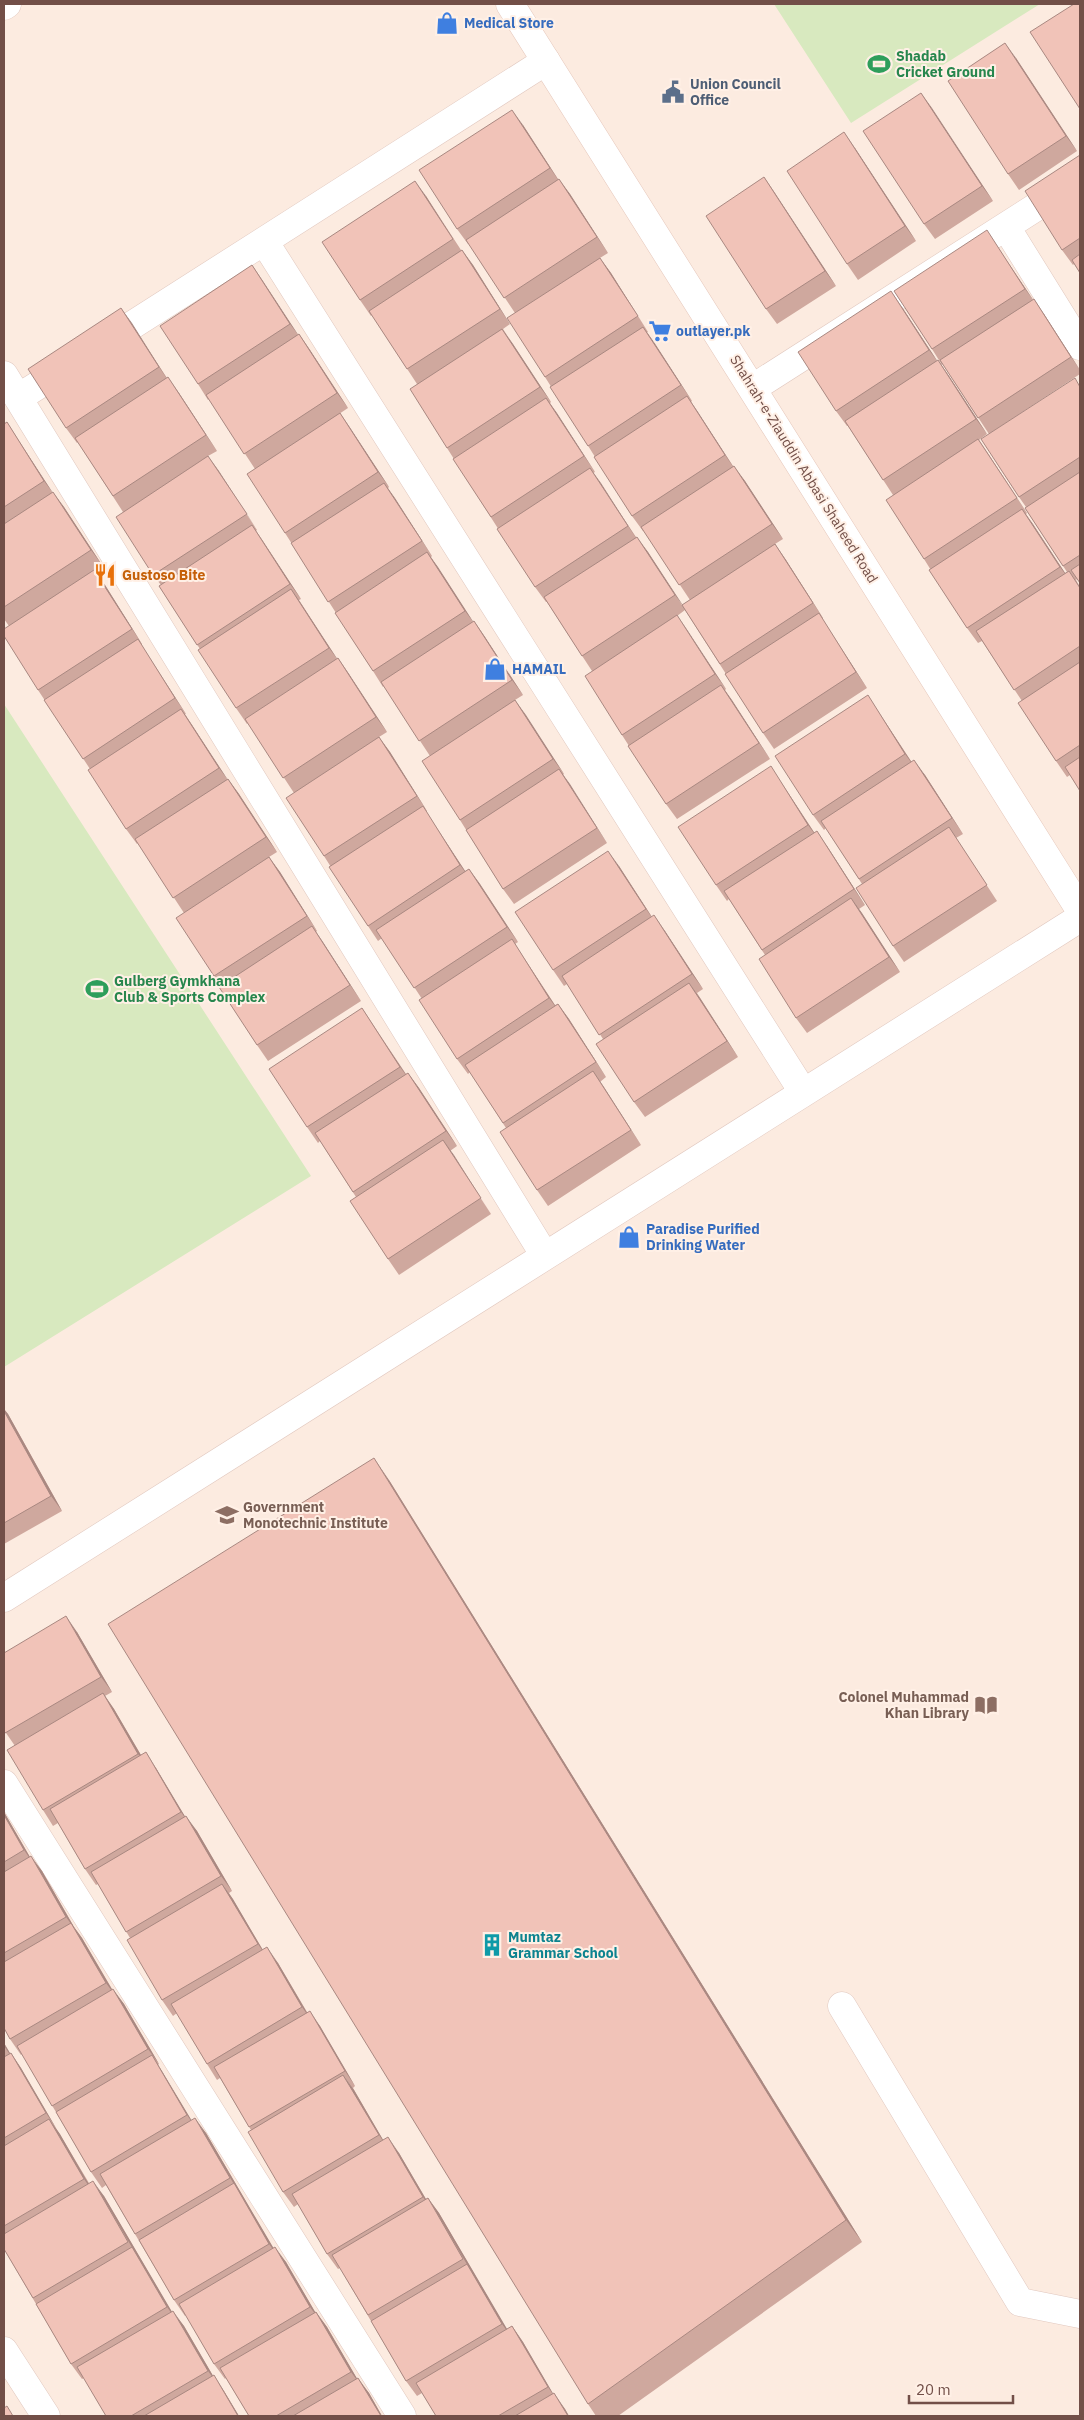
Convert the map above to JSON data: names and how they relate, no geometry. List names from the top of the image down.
{
  "streets": {
    "street": ["Shahrah-e-Ziauddin Abbasi Shaheed Road"]
  },
  "places": {
    "shop": ["Medical Store", "HAMAIL", "Paradise Purified Drinking Water"],
    "sports": ["Shadab Cricket Ground", "Gulberg Gymkhana Club & Sports Complex"],
    "public building": ["Union Council Office"],
    "supermarket": ["outlayer.pk"],
    "restaurant": ["Gustoso Bite"],
    "school or university": ["Government Monotechnic Institute"],
    "library": ["Colonel Muhammad Khan Library"],
    "building": ["Mumtaz Grammar School"]
  },
  "scale_bar": "20 m"
}
